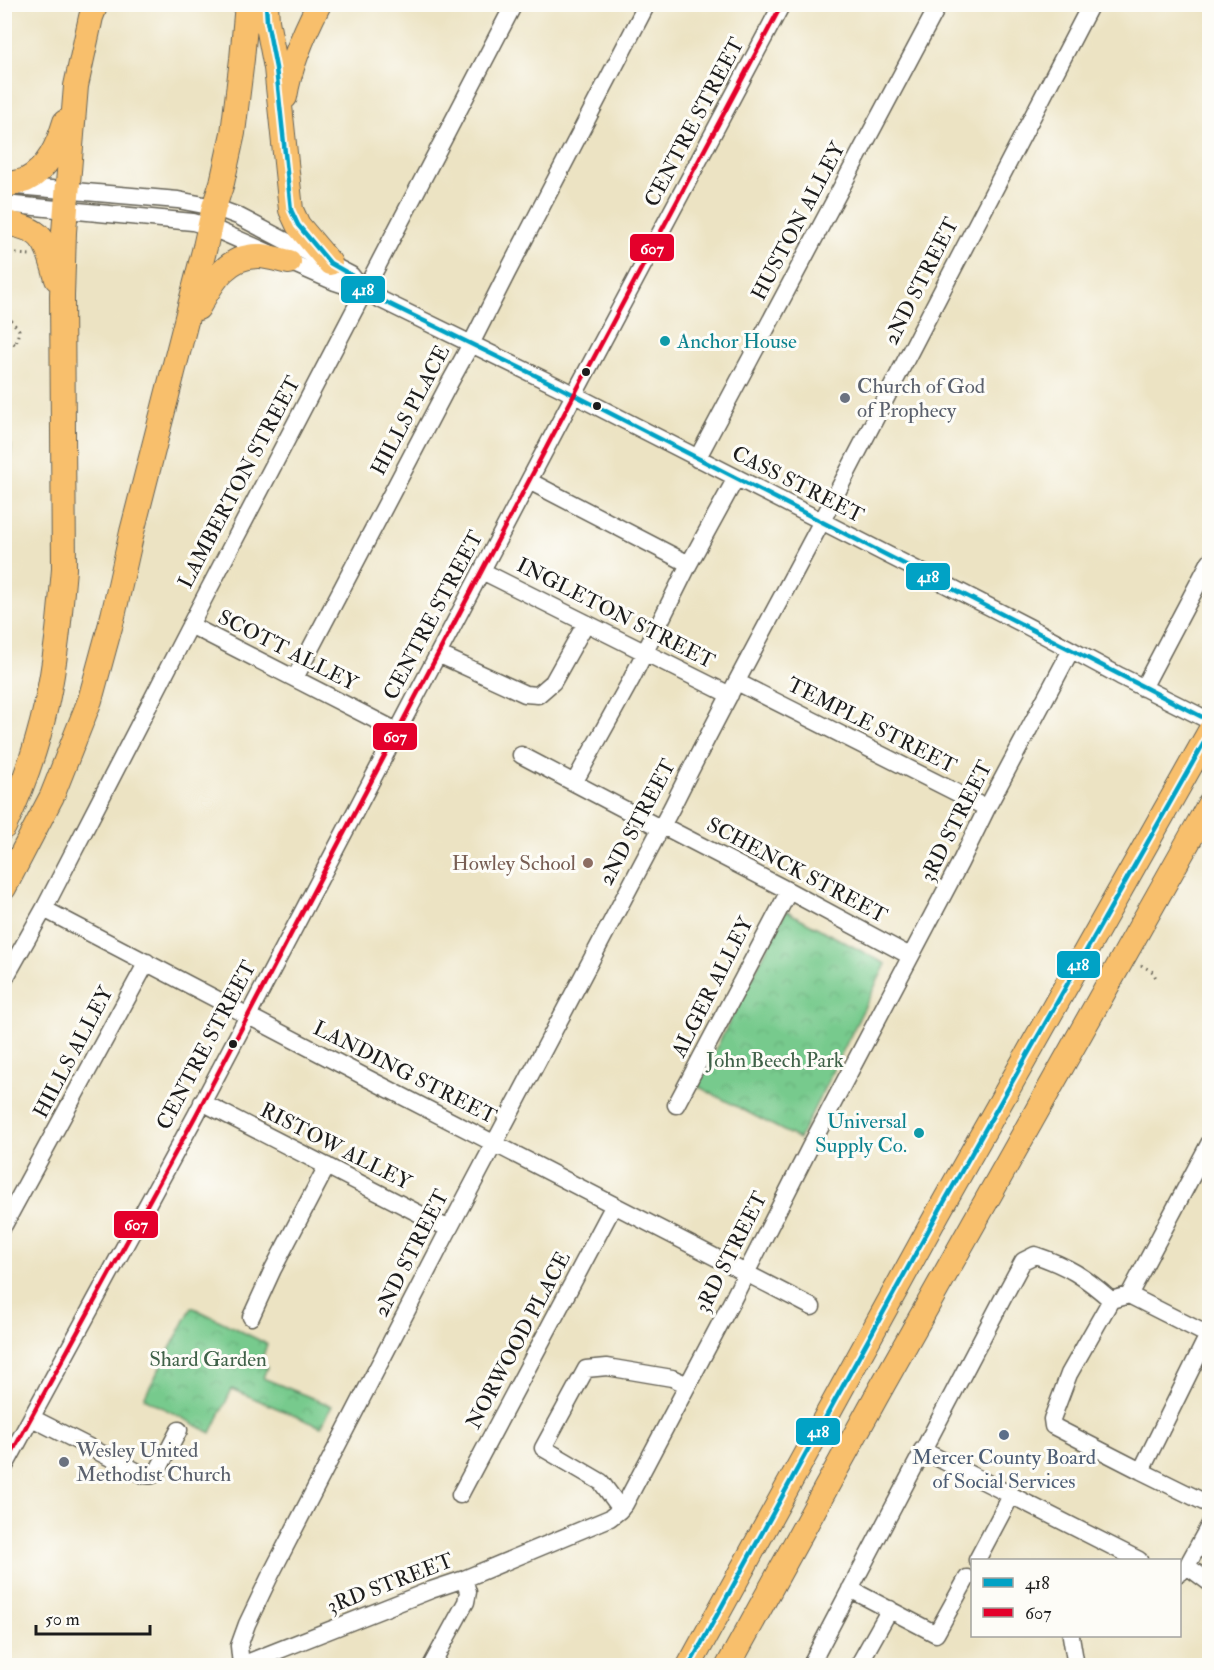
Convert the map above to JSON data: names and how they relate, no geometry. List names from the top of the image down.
{
  "streets": {
    "street": [
      "CENTRE STREET",
      "HUSTON ALLEY",
      "2ND STREET",
      "HILLS PLACE",
      "LAMBERTON STREET",
      "CASS STREET",
      "INGLETON STREET",
      "SCOTT ALLEY",
      "TEMPLE STREET",
      "3RD STREET",
      "SCHENCK STREET",
      "ALGER ALLEY",
      "HILLS ALLEY",
      "LANDING STREET",
      "RISTOW ALLEY",
      "NORWOOD PLACE"
    ]
  },
  "crossings": [
    ["CENTRE STREET", "CASS STREET"],
    ["CENTRE STREET", "INGLETON STREET"],
    ["CENTRE STREET", "SCOTT ALLEY"],
    ["CENTRE STREET", "LANDING STREET"],
    ["CENTRE STREET", "RISTOW ALLEY"],
    ["HUSTON ALLEY", "CASS STREET"],
    ["2ND STREET", "CASS STREET"],
    ["2ND STREET", "INGLETON STREET"],
    ["2ND STREET", "TEMPLE STREET"],
    ["2ND STREET", "3RD STREET"],
    ["2ND STREET", "SCHENCK STREET"],
    ["2ND STREET", "LANDING STREET"],
    ["2ND STREET", "RISTOW ALLEY"],
    ["HILLS PLACE", "CASS STREET"],
    ["HILLS PLACE", "SCOTT ALLEY"],
    ["LAMBERTON STREET", "CASS STREET"],
    ["LAMBERTON STREET", "SCOTT ALLEY"],
    ["LAMBERTON STREET", "LANDING STREET"],
    ["CASS STREET", "3RD STREET"],
    ["INGLETON STREET", "TEMPLE STREET"],
    ["TEMPLE STREET", "3RD STREET"],
    ["3RD STREET", "SCHENCK STREET"],
    ["3RD STREET", "LANDING STREET"],
    ["SCHENCK STREET", "ALGER ALLEY"],
    ["HILLS ALLEY", "LANDING STREET"],
    ["LANDING STREET", "NORWOOD PLACE"]
  ],
  "parks": ["John Beech Park", "Shard Garden"],
  "places": [
    "Anchor House",
    "Church of God of Prophecy",
    "Howley School",
    "Universal Supply Co.",
    "Mercer County Board of Social Services",
    "Wesley United Methodist Church"
  ],
  "lines": ["transit line 418", "transit line 607"],
  "legend": ["418", "607"],
  "scale_bar": "50 m"
}
